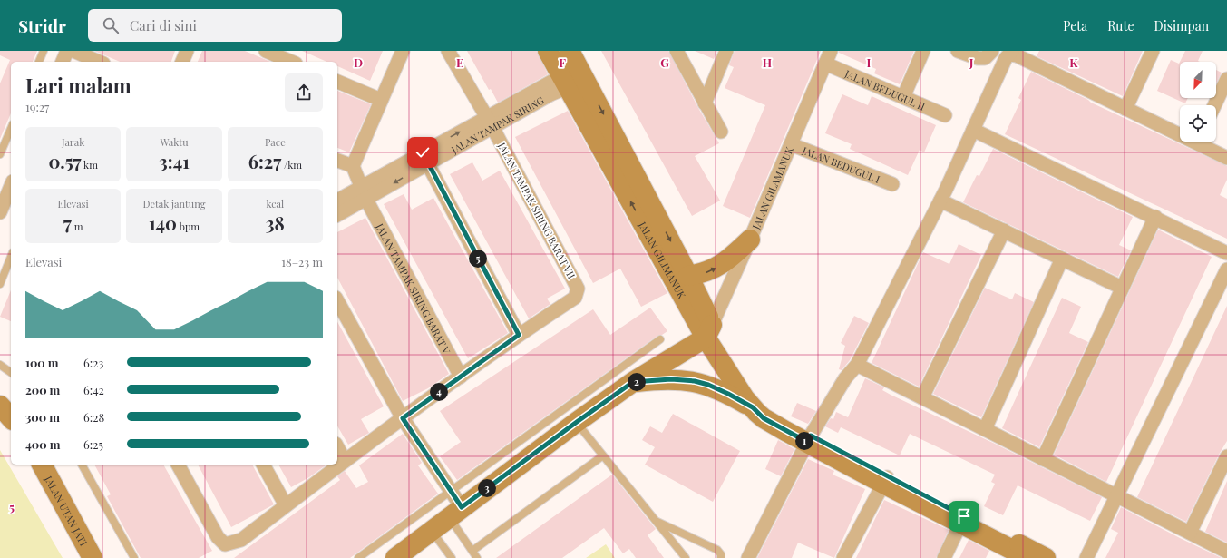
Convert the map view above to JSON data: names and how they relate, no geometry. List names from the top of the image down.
{
  "streets": {
    "street": [
      "JALAN BEDUGUL II",
      "JALAN TAMPAK SIRING",
      "JALAN BEDUGUL I",
      "JALAN GILAMANUK",
      "JALAN TAMPAK SIRING BARAT VII",
      "JALAN GILIMANUK",
      "JALAN TAMPAK SIRING BARAT V",
      "JALAN UTAN JATI"
    ]
  },
  "crossings": [
    ["JALAN BEDUGUL II", "JALAN GILAMANUK"],
    ["JALAN TAMPAK SIRING", "JALAN TAMPAK SIRING BARAT VII"],
    ["JALAN TAMPAK SIRING", "JALAN GILIMANUK"],
    ["JALAN TAMPAK SIRING", "JALAN TAMPAK SIRING BARAT V"],
    ["JALAN BEDUGUL I", "JALAN GILAMANUK"],
    ["JALAN GILAMANUK", "JALAN GILIMANUK"]
  ],
  "north": "bottom left",
  "page": {
    "header": "Stridr",
    "search": "Cari di sini",
    "nav": ["Peta", "Rute", "Disimpan"],
    "heading": ["Lari malam", "19:27"],
    "stats": [
      ["Jarak", "0.57 km"],
      ["Waktu", "3:41"],
      ["Pace", "6:27 /km"],
      ["Elevasi", "7 m"],
      ["Detak jantung", "140 bpm"],
      ["kcal", "38"]
    ],
    "chart": ["Elevasi", "18–23 m"],
    "pins": [
      "5",
      "2",
      "4",
      "1",
      "3"
    ],
    "list": [
      {
        "name": "100 m",
        "note": "6:23"
      },
      {
        "name": "200 m",
        "note": "6:42"
      },
      {
        "name": "300 m",
        "note": "6:28"
      },
      {
        "name": "400 m",
        "note": "6:25"
      }
    ]
  },
  "grid": {
    "columns": [
      "D",
      "E",
      "F",
      "G",
      "H",
      "I",
      "J",
      "K"
    ],
    "rows": ["5"]
  }
}
